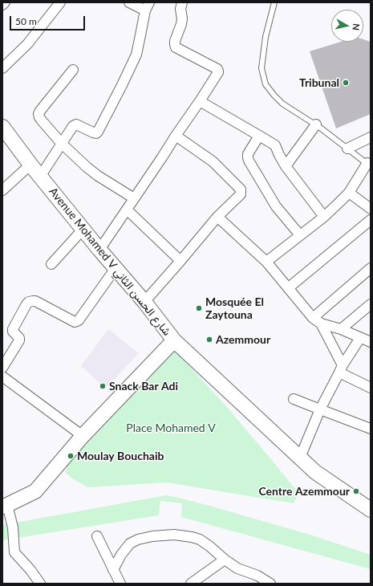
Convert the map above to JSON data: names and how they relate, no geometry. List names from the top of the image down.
{
  "streets": {
    "main road": ["Avenue Mohamed V شارع الحسن الثاني"]
  },
  "parks": ["Place Mohamed V"],
  "places": [
    "Tribunal",
    "Mosquée El Zaytouna",
    "Azemmour",
    "Snack Bar Adi",
    "Moulay Bouchaib",
    "Centre Azemmour"
  ],
  "scale_bar": "50 m",
  "north": "right"
}
